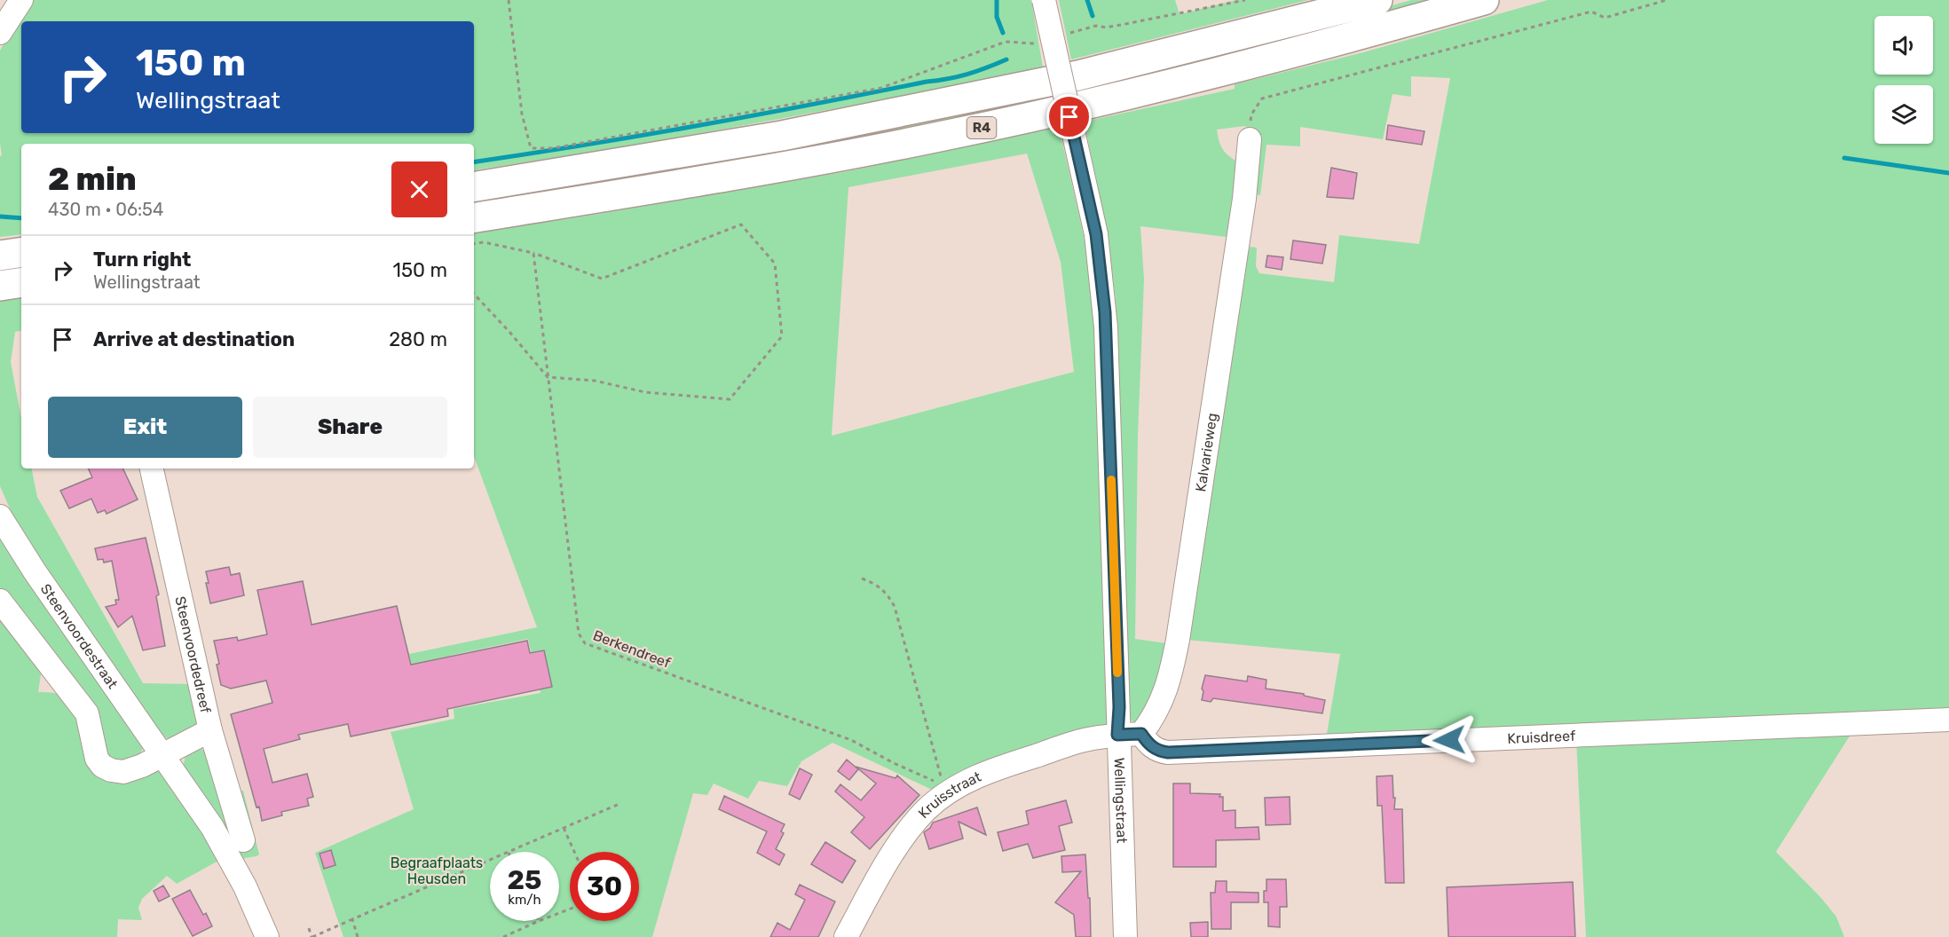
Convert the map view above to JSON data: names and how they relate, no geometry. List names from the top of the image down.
{
  "streets": {
    "highway": ["R4"],
    "street": [
      "Kalvarieweg",
      "Steenvoordestraat",
      "Steenvoordedreef",
      "Kruisdreef",
      "Kruisstraat",
      "Wellingstraat"
    ],
    "path": ["Berkendreef"]
  },
  "crossings": [
    ["Kalvarieweg", "Kruisdreef"],
    ["Berkendreef", "Kruisstraat"],
    ["Kruisstraat", "Wellingstraat"]
  ],
  "parks": ["Begraafplaats Heusden"],
  "page": {
    "turn": ["150 m", "Wellingstraat"],
    "heading": ["2 min", "430 m · 06:54"],
    "list": [
      {
        "name": "Turn right",
        "note": "Wellingstraat",
        "value": "150 m"
      },
      {
        "name": "Arrive at destination",
        "value": "280 m"
      }
    ],
    "buttons": ["Exit", "Share"],
    "speed": "25 km/h",
    "limit": "30"
  }
}
